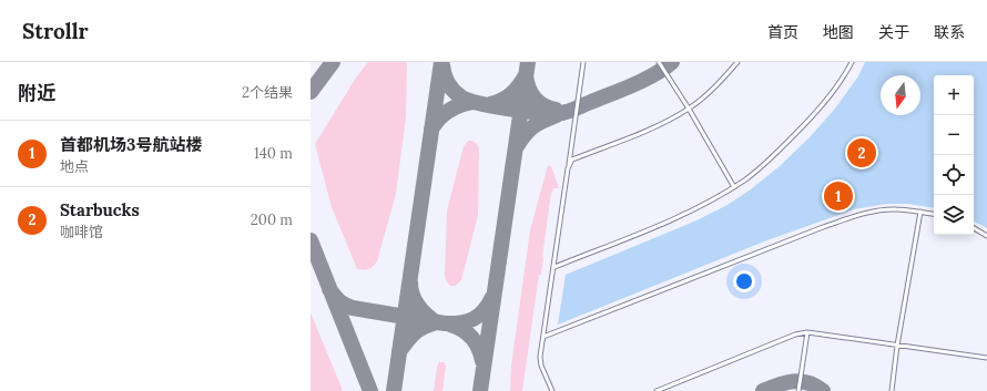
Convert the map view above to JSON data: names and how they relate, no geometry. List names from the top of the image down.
{
  "north": "bottom",
  "page": {
    "header": "Strollr",
    "nav": [
      "首页",
      "地图",
      "关于",
      "联系"
    ],
    "heading": ["附近", "2个结果"],
    "map_buttons": ["+", "−"],
    "list": [
      {
        "mark": "1",
        "name": "首都机场3号航站楼",
        "note": "地点",
        "value": "140 m"
      },
      {
        "mark": "2",
        "name": "Starbucks",
        "note": "咖啡馆",
        "value": "200 m"
      }
    ],
    "pins": ["2", "1"]
  }
}
